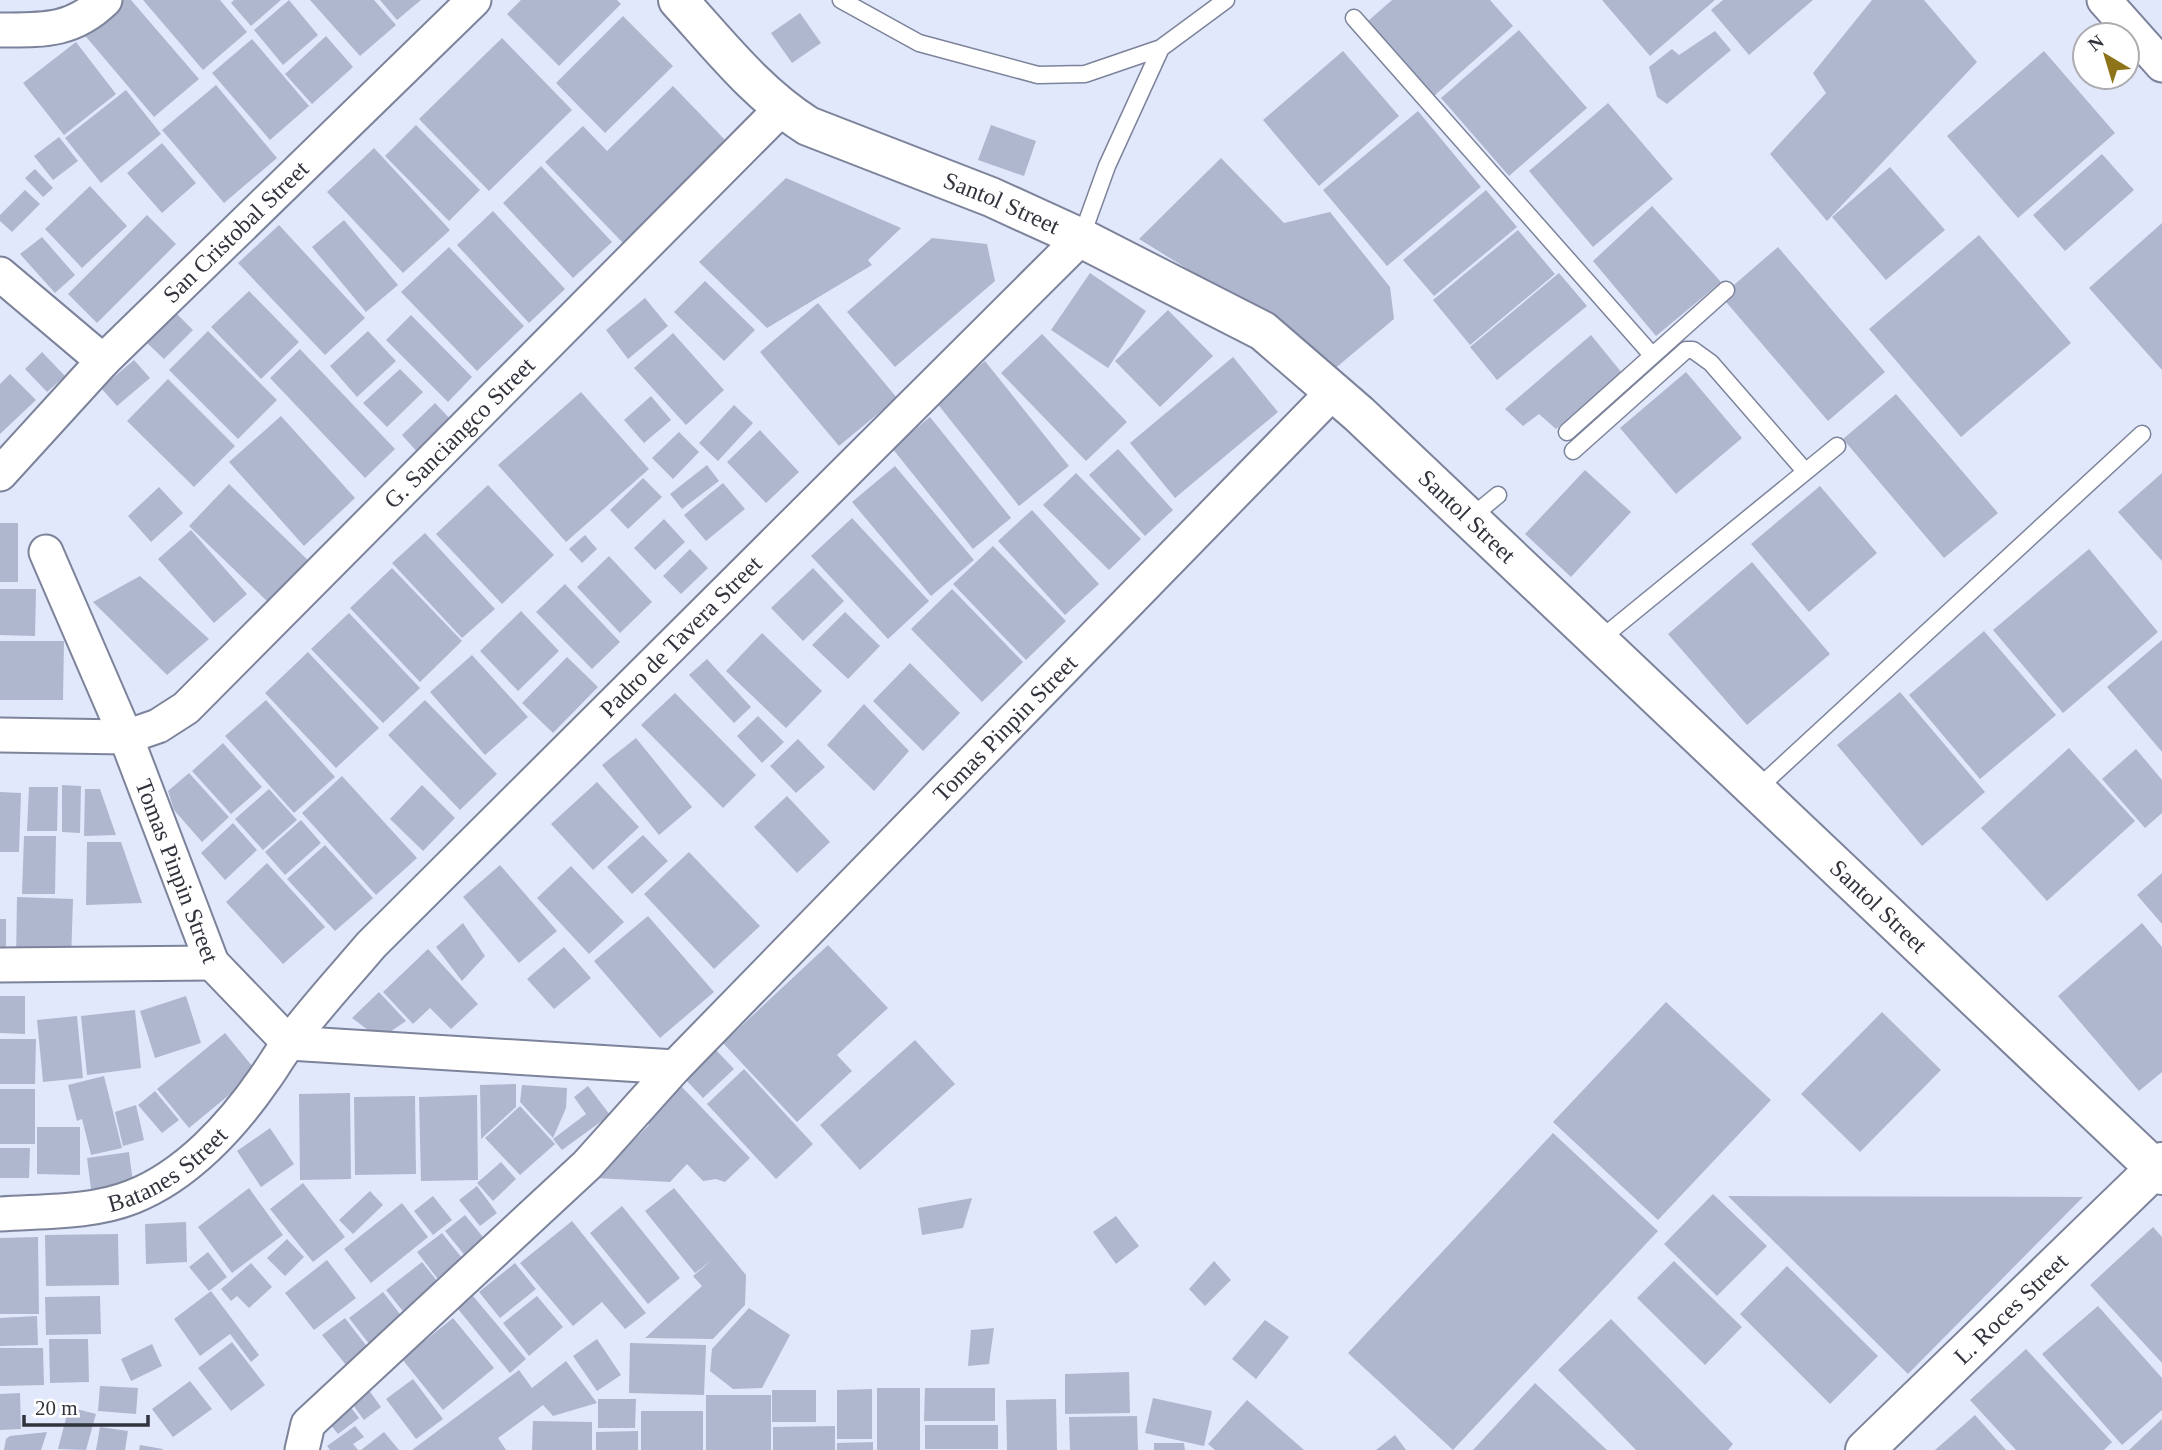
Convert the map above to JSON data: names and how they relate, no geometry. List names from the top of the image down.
{
  "streets": {
    "street": [
      "Santol Street",
      "San Cristobal Street",
      "G. Sanciangco Street",
      "Padro de Tavera Street",
      "Tomas Pinpin Street",
      "Batanes Street",
      "L. Roces Street"
    ]
  },
  "crossings": [
    ["Santol Street", "G. Sanciangco Street"],
    ["Santol Street", "Padro de Tavera Street"],
    ["Santol Street", "Tomas Pinpin Street"],
    ["Santol Street", "L. Roces Street"],
    ["G. Sanciangco Street", "Tomas Pinpin Street"],
    ["Padro de Tavera Street", "Tomas Pinpin Street"],
    ["Padro de Tavera Street", "Batanes Street"],
    ["Tomas Pinpin Street", "Batanes Street"]
  ],
  "scale_bar": "20 m",
  "north": "top left"
}
